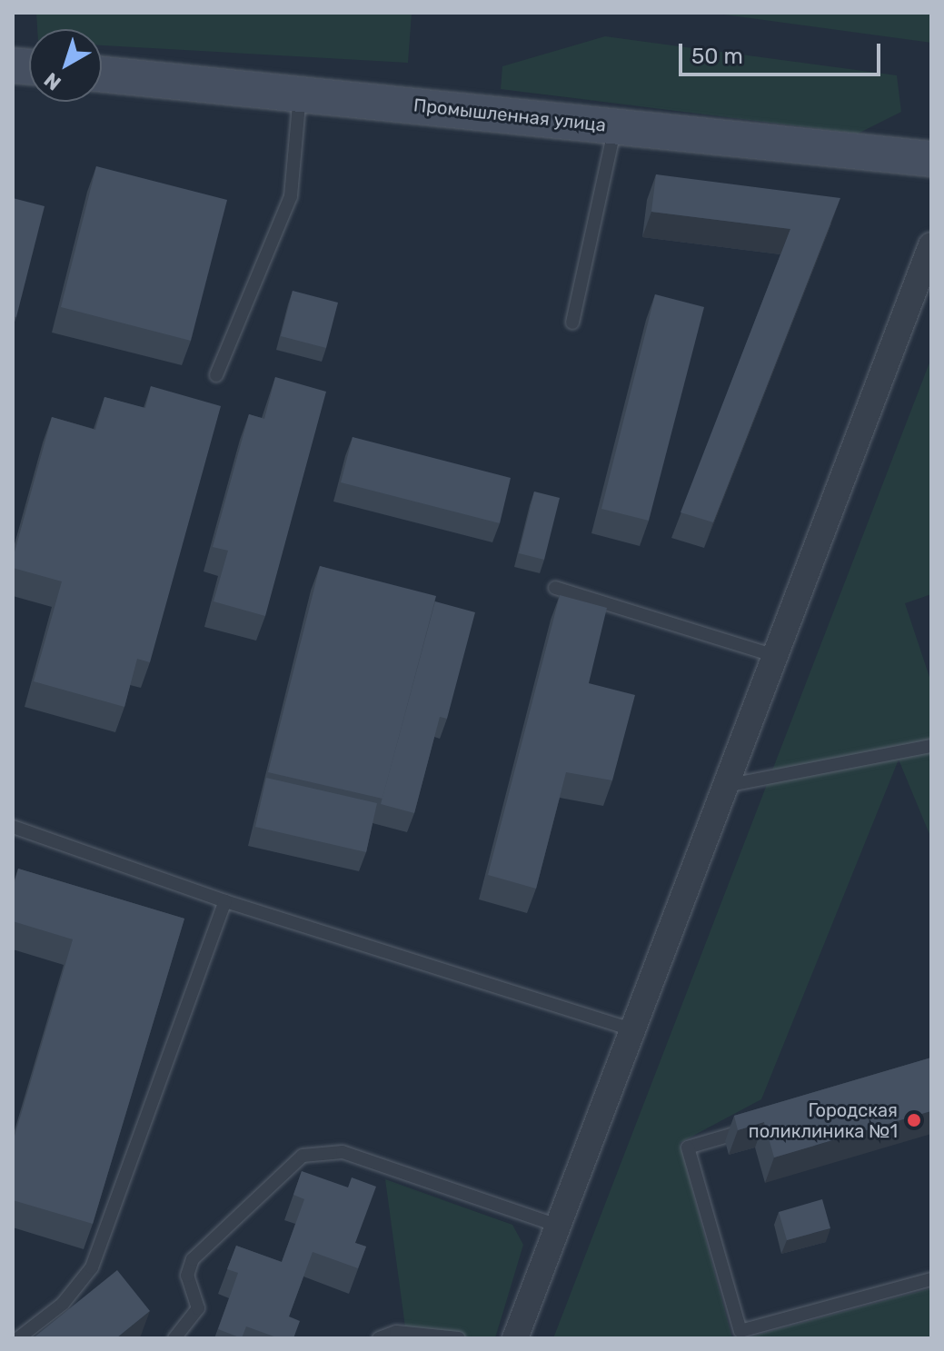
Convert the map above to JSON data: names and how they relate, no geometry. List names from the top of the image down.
{
  "streets": {
    "street": ["Промышленная улица"]
  },
  "places": ["Городская поликлиника №1"],
  "scale_bar": "50 m",
  "north": "bottom left"
}
